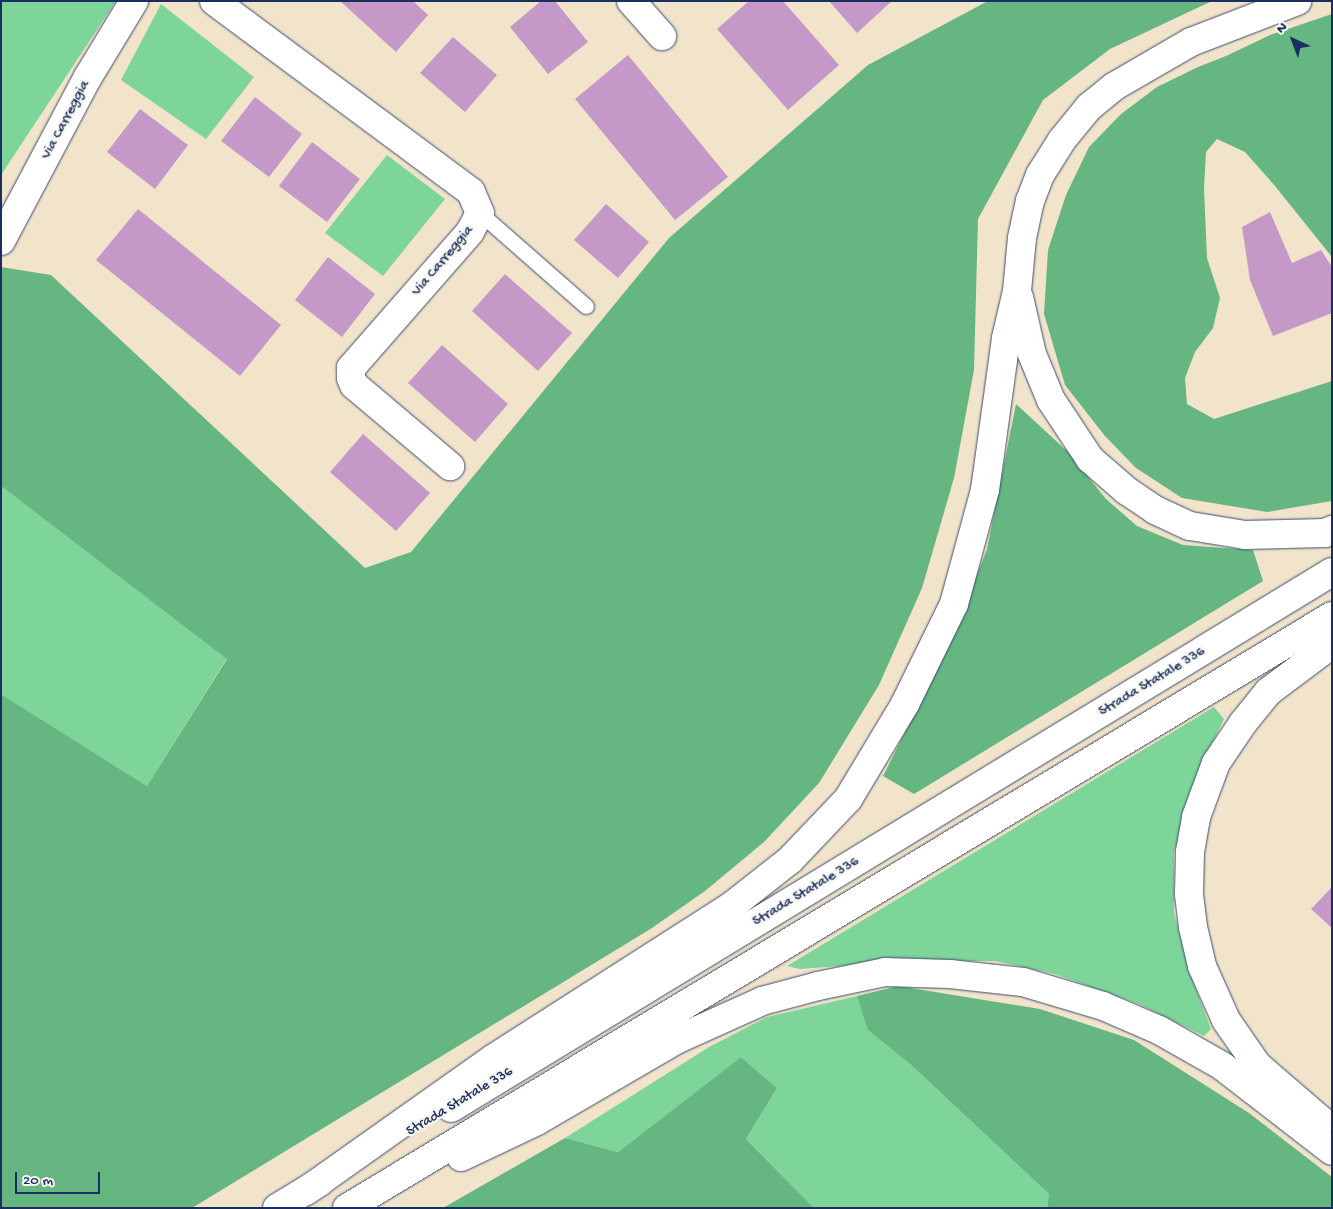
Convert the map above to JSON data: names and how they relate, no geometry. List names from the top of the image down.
{
  "streets": {
    "main road": ["Via Carreggia", "Strada Statale 336"]
  },
  "scale_bar": "20 m",
  "north": "top left"
}
